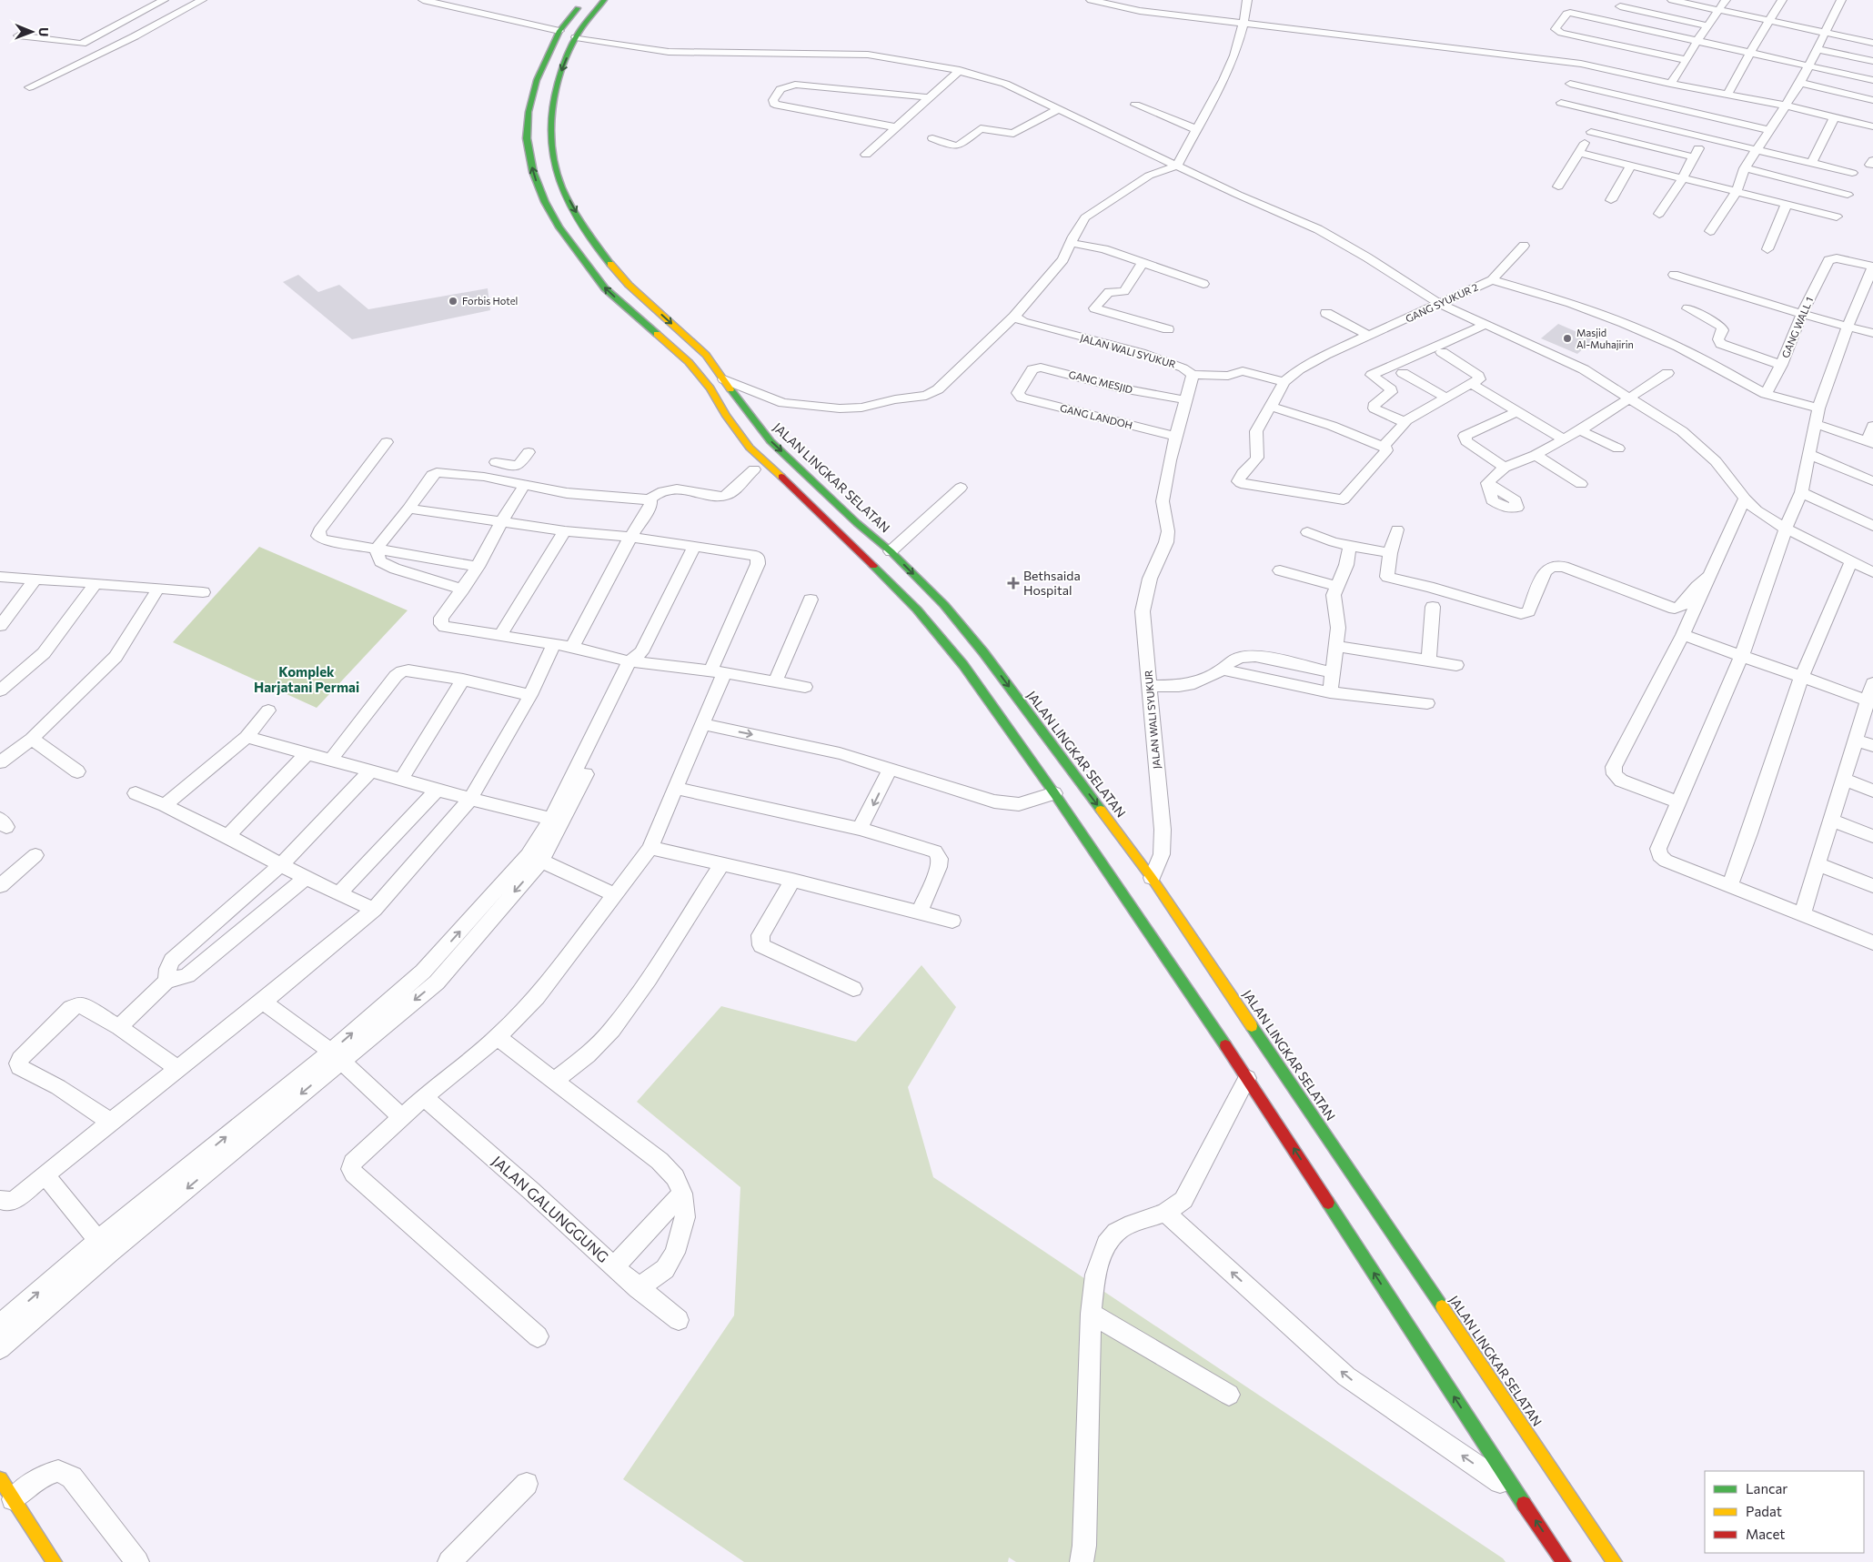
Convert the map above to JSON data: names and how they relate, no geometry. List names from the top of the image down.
{
  "streets": {
    "main road": ["JALAN LINGKAR SELATAN"],
    "street": [
      "GANG SYUKUR 2",
      "GANG WALL 1",
      "JALAN WALI SYUKUR",
      "GANG MESJID",
      "GANG LANDOH",
      "JALAN GALUNGGUNG"
    ]
  },
  "crossings": [
    ["GANG SYUKUR 2", "GANG WALL 1"],
    ["JALAN WALI SYUKUR", "GANG MESJID"],
    ["JALAN WALI SYUKUR", "GANG LANDOH"],
    ["JALAN WALI SYUKUR", "JALAN LINGKAR SELATAN"],
    ["GANG MESJID", "GANG LANDOH"]
  ],
  "districts": ["Komplek Harjatani Permai"],
  "places": {
    "other": ["Forbis Hotel", "Masjid Al-Muhajirin"],
    "health": ["Bethsaida Hospital"]
  },
  "legend": ["Lancar", "Padat", "Macet"],
  "north": "right"
}
